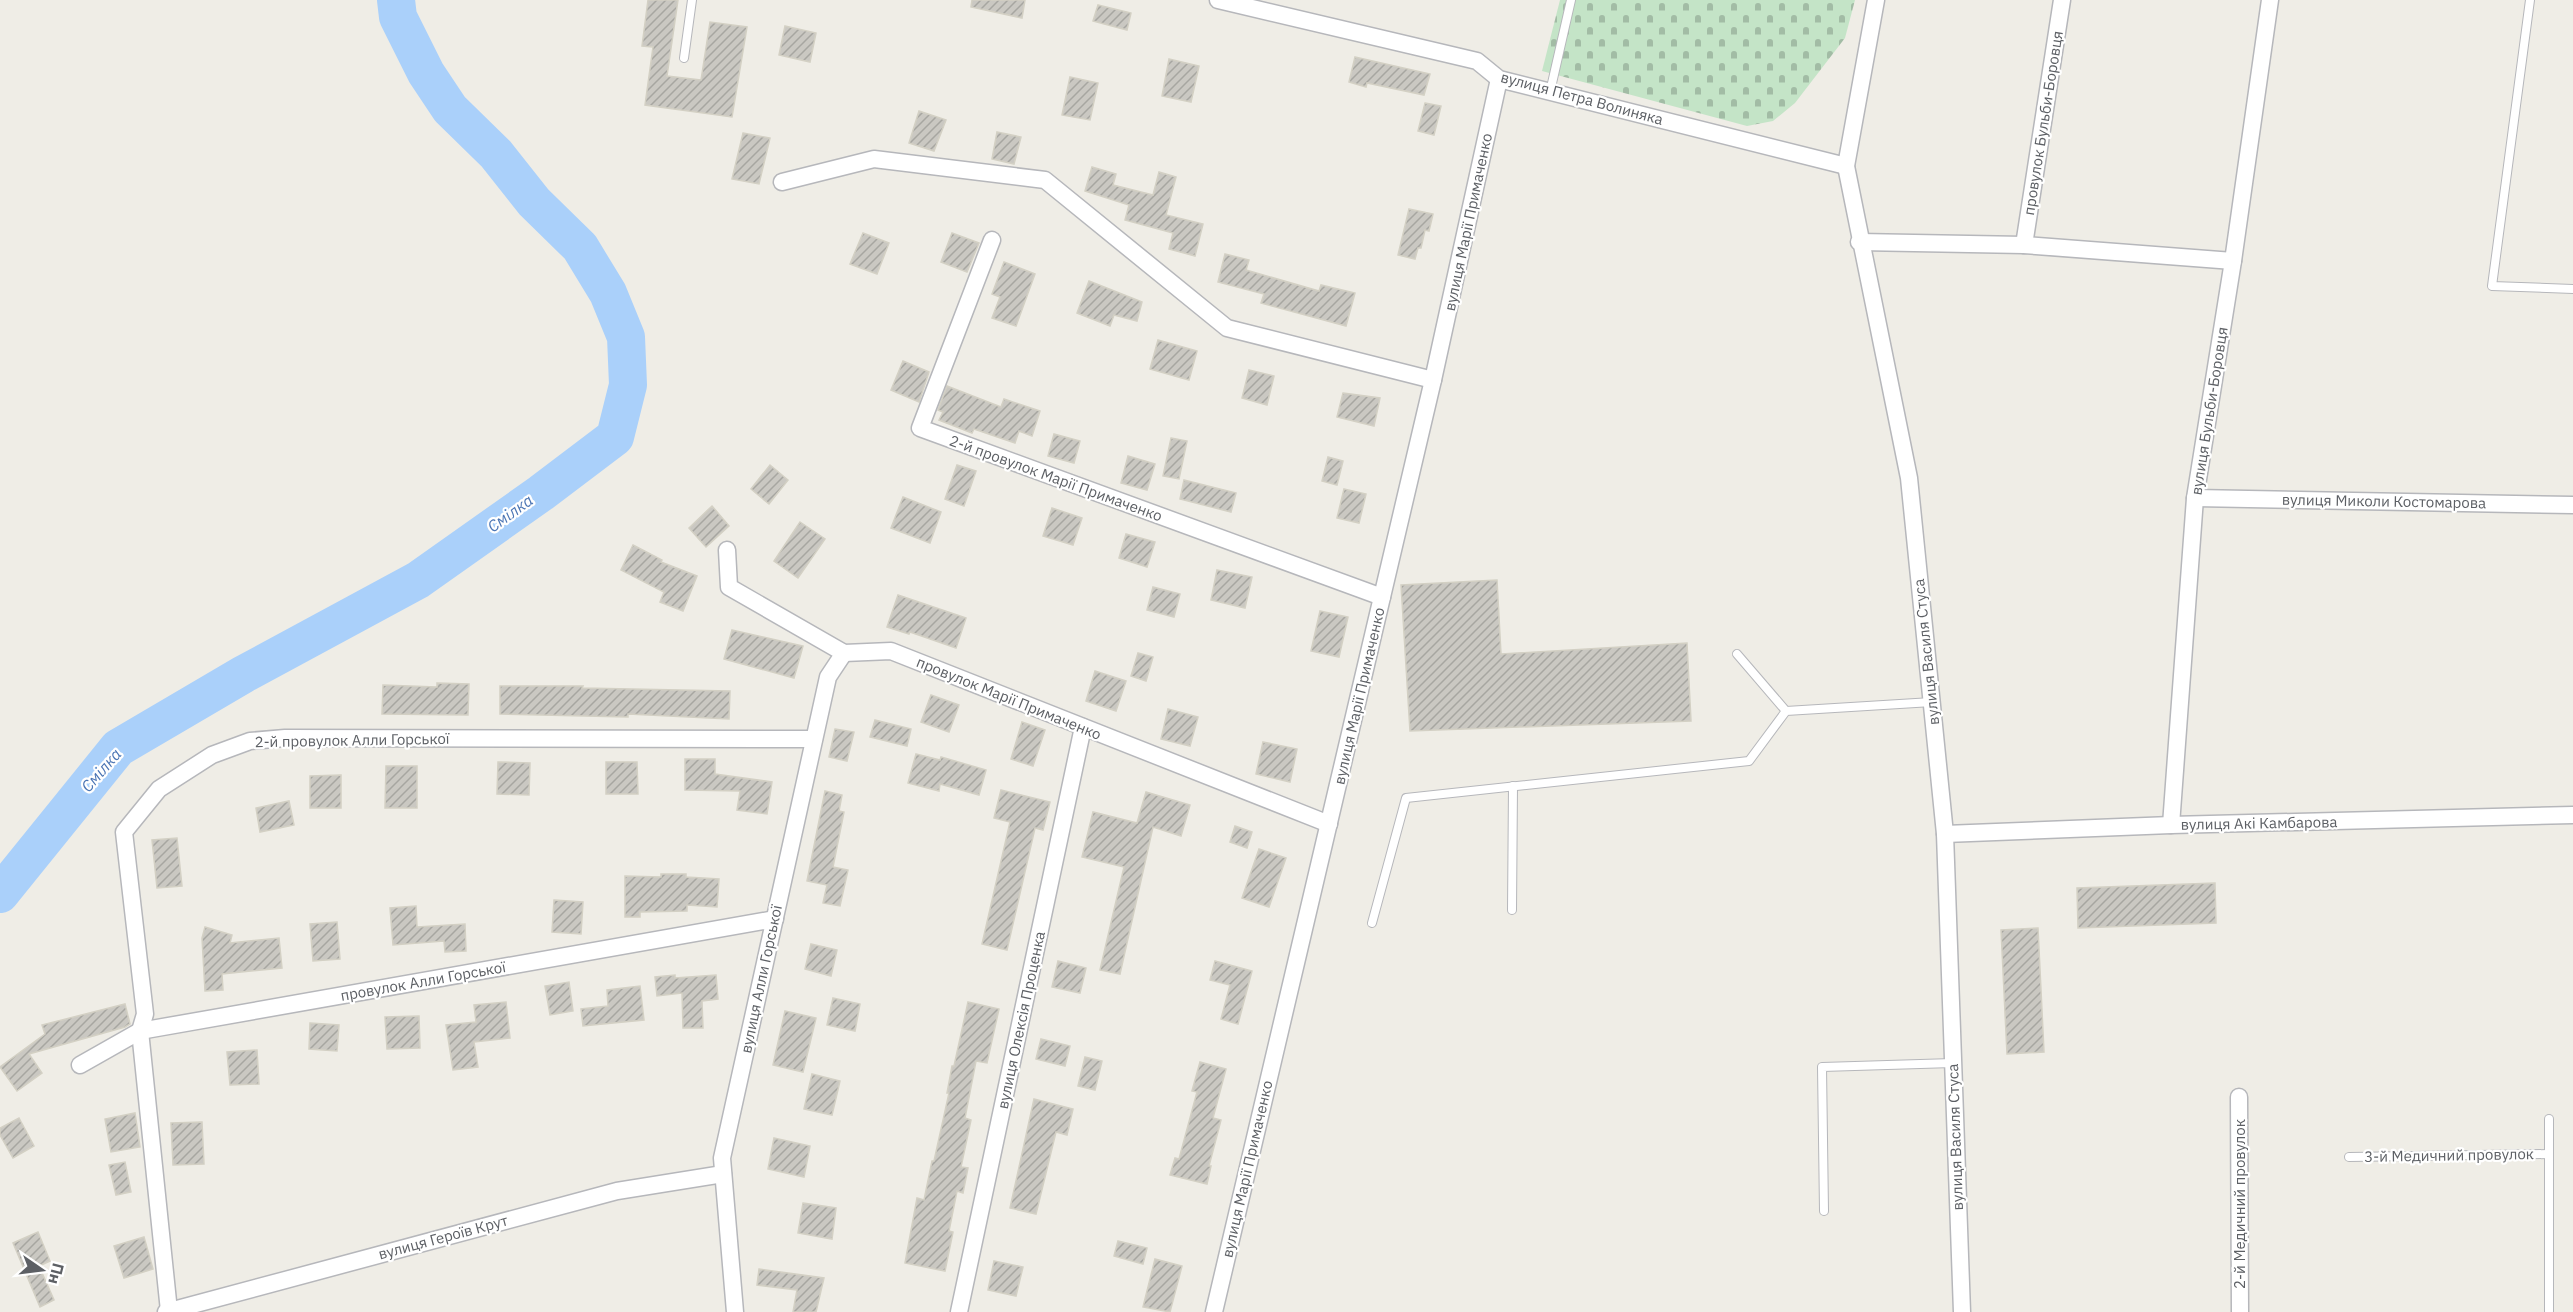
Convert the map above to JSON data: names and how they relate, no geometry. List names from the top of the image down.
{
  "streets": {
    "street": [
      "вулиця Петра Волиняка",
      "провулок Бульби-Боровця",
      "вулиця Марії Примаченко",
      "вулиця Бульби-Боровця",
      "2-й провулок Марії Примаченко",
      "вулиця Миколи Костомарова",
      "вулиця Василя Стуса",
      "провулок Марії Примаченко",
      "2-й провулок Алли Горської",
      "вулиця Акі Камбарова",
      "вулиця Алли Горської",
      "провулок Алли Горської",
      "вулиця Олексія Проценка",
      "2-й Медичний провулок",
      "вулиця Героїв Крут"
    ],
    "lane": ["3-й Медичний провулок"]
  },
  "crossings": [
    ["вулиця Петра Волиняка", "вулиця Марії Примаченко"],
    ["вулиця Петра Волиняка", "вулиця Василя Стуса"],
    ["вулиця Марії Примаченко", "2-й провулок Марії Примаченко"],
    ["вулиця Марії Примаченко", "провулок Марії Примаченко"],
    ["вулиця Бульби-Боровця", "вулиця Миколи Костомарова"],
    ["вулиця Бульби-Боровця", "вулиця Акі Камбарова"],
    ["вулиця Василя Стуса", "вулиця Акі Камбарова"],
    ["провулок Марії Примаченко", "вулиця Алли Горської"],
    ["провулок Марії Примаченко", "вулиця Олексія Проценка"],
    ["2-й провулок Алли Горської", "вулиця Алли Горської"],
    ["2-й провулок Алли Горської", "провулок Алли Горської"],
    ["2-й провулок Алли Горської", "вулиця Героїв Крут"],
    ["вулиця Алли Горської", "провулок Алли Горської"],
    ["вулиця Алли Горської", "вулиця Героїв Крут"]
  ],
  "water": ["Смілка"],
  "north": "right"
}
